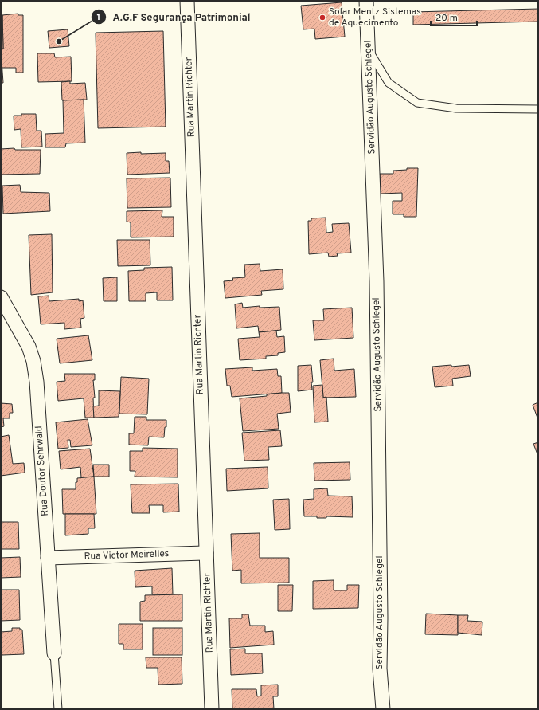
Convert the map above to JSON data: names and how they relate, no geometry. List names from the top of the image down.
{
  "streets": {
    "street": [
      "Rua Martin Richter",
      "Servidão Augusto Schlegel",
      "Rua Doutor Sehrwald",
      "Rua Victor Meirelles"
    ]
  },
  "crossings": [
    ["Rua Martin Richter", "Rua Victor Meirelles"],
    ["Rua Doutor Sehrwald", "Rua Victor Meirelles"]
  ],
  "places": ["Solar Mentz Sistemas de Aquecimento", "A.G.F Segurança Patrimonial"],
  "scale_bar": "20 m"
}
